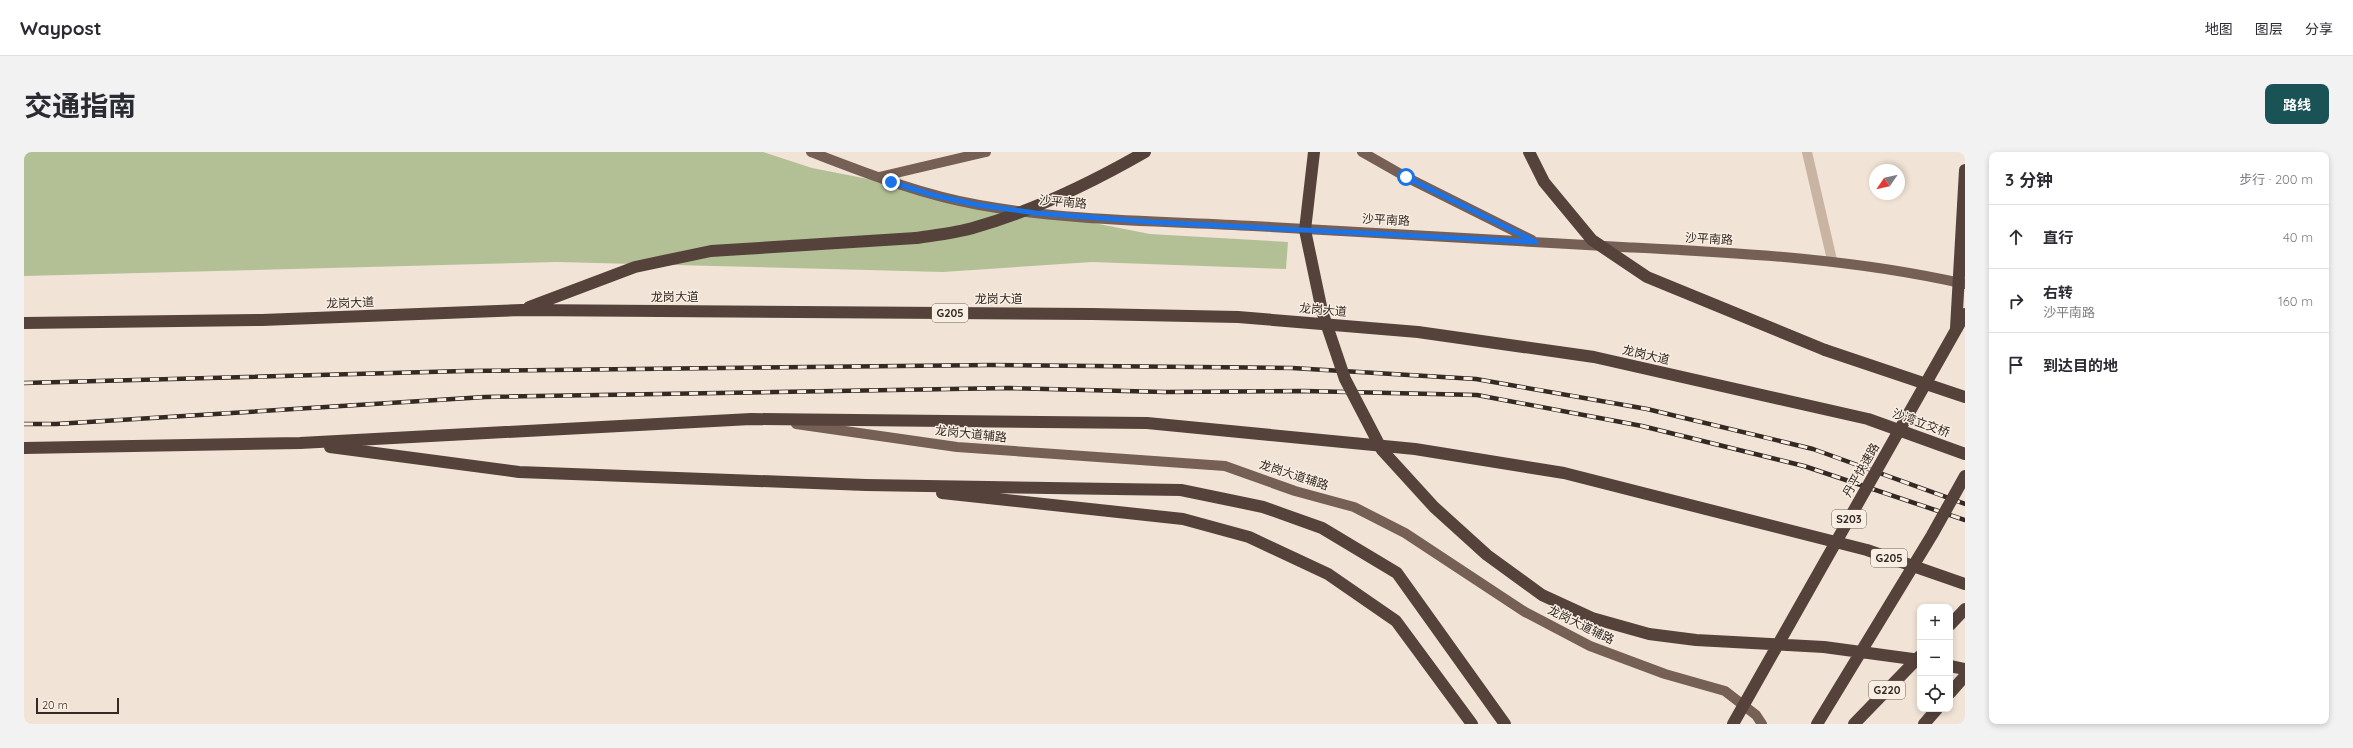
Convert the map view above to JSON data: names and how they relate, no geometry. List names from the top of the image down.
{
  "streets": {
    "highway": [
      "龙岗大道",
      "G205",
      "沙湾立交桥",
      "丹平快速路",
      "S203",
      "G220"
    ],
    "main road": ["沙平南路", "龙岗大道辅路"]
  },
  "crossings": [
    ["龙岗大道", "沙湾立交桥"],
    ["G205", "龙岗大道辅路"]
  ],
  "scale_bar": "20 m",
  "north": "bottom left",
  "page": {
    "header": "Waypost",
    "nav": ["地图", "图层", "分享"],
    "title": "交通指南",
    "buttons": "路线",
    "heading": ["3 分钟", "步行 · 200 m"],
    "list": [
      ["直行", "40 m"],
      ["右转", "沙平南路", "160 m"],
      "到达目的地"
    ],
    "map_buttons": ["+", "−"],
    "scale": "20 m"
  }
}
